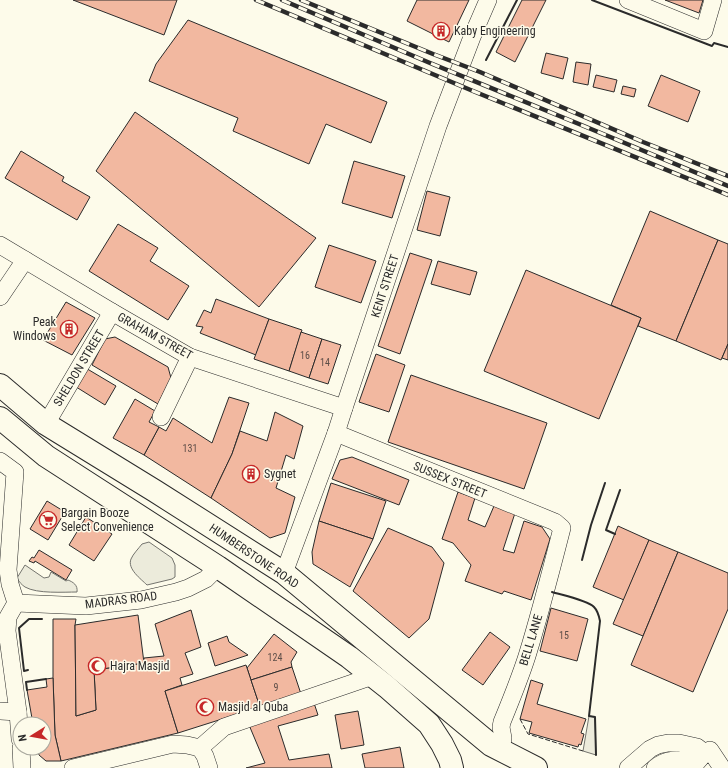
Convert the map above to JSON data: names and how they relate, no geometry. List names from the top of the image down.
{
  "streets": {
    "main road": ["HUMBERSTONE ROAD"],
    "street": [
      "KENT STREET",
      "GRAHAM STREET",
      "SHELDON STREET",
      "SUSSEX STREET",
      "MADRAS ROAD",
      "BELL LANE"
    ]
  },
  "crossings": [
    ["KENT STREET", "GRAHAM STREET"],
    ["KENT STREET", "SUSSEX STREET"],
    ["KENT STREET", "HUMBERSTONE ROAD"],
    ["GRAHAM STREET", "SHELDON STREET"],
    ["SHELDON STREET", "HUMBERSTONE ROAD"],
    ["SUSSEX STREET", "BELL LANE"],
    ["HUMBERSTONE ROAD", "BELL LANE"]
  ],
  "places": {
    "building": ["Kaby Engineering", "Peak Windows", "Sygnet"],
    "supermarket": ["Bargain Booze Select Convenience"],
    "mosque": ["Hajra Masjid", "Masjid al Quba"]
  },
  "house_numbers": [
    "16",
    "14",
    "131",
    "15",
    "124",
    "9"
  ],
  "north": "left"
}
